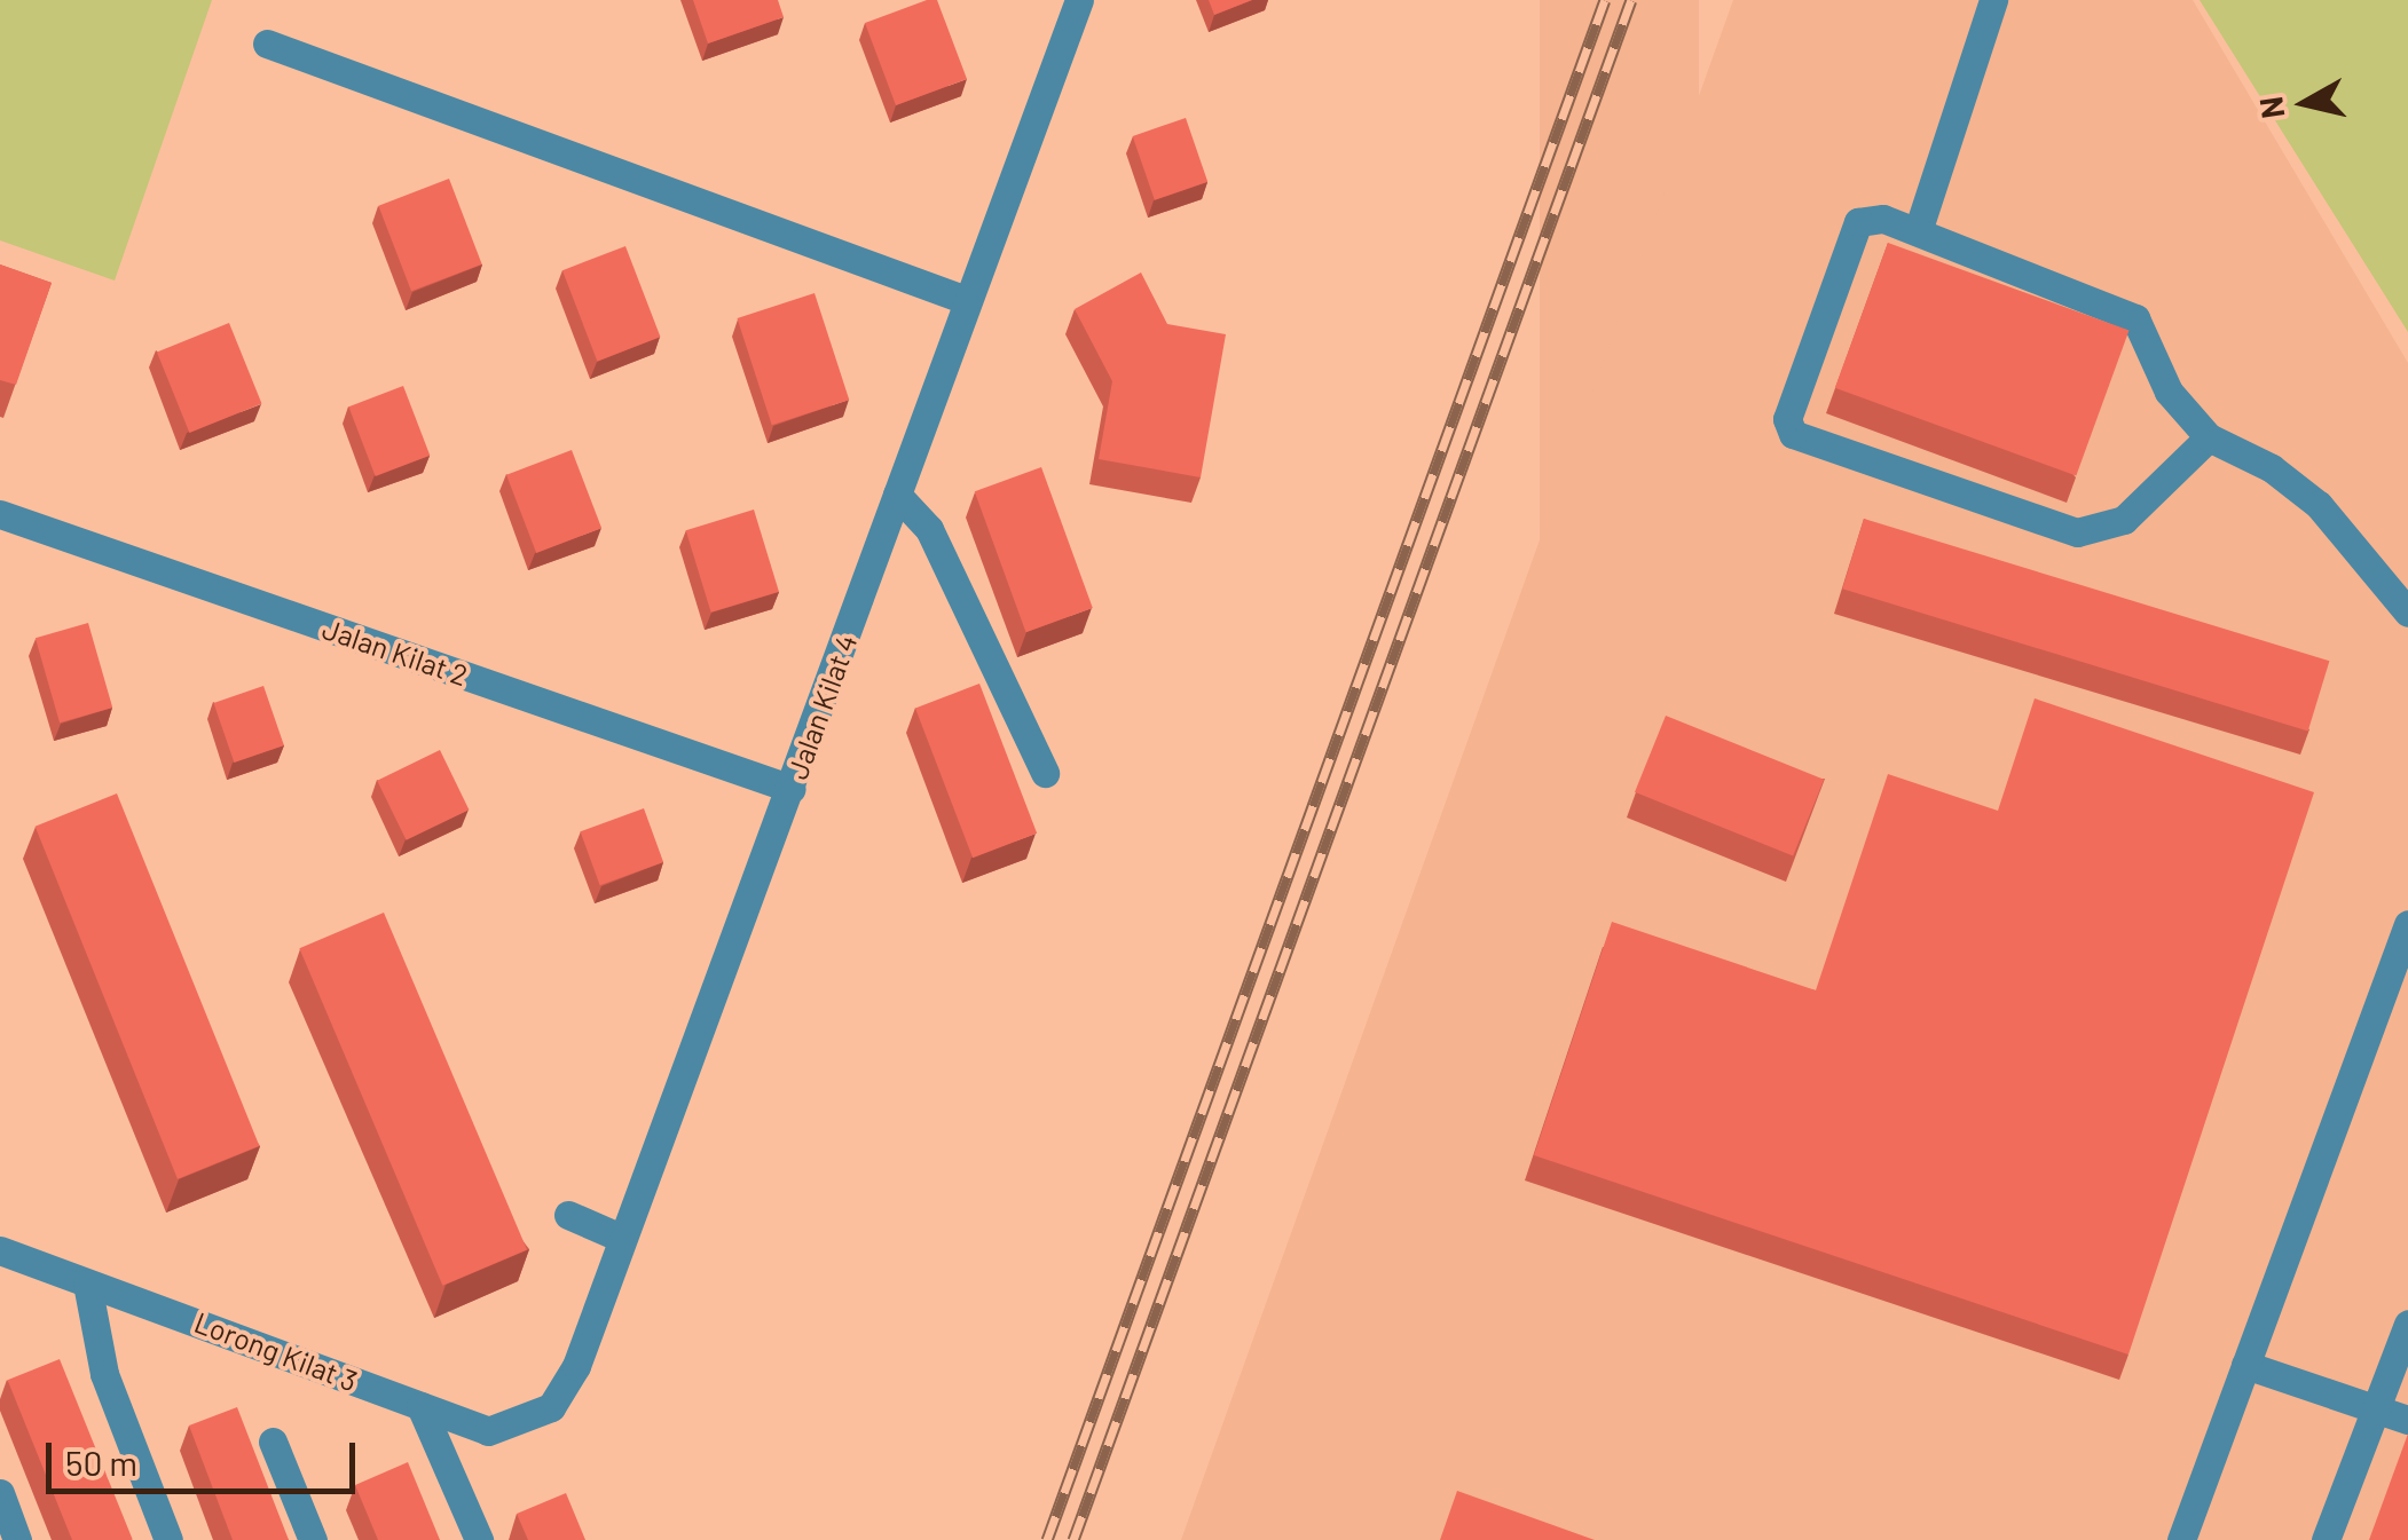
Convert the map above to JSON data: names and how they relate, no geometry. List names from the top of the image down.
{
  "streets": {
    "street": ["Jalan Kilat 2", "Jalan Kilat 4", "Lorong Kilat 3"]
  },
  "crossings": [
    ["Jalan Kilat 2", "Jalan Kilat 4"],
    ["Jalan Kilat 4", "Lorong Kilat 3"]
  ],
  "scale_bar": "50 m",
  "north": "left"
}
